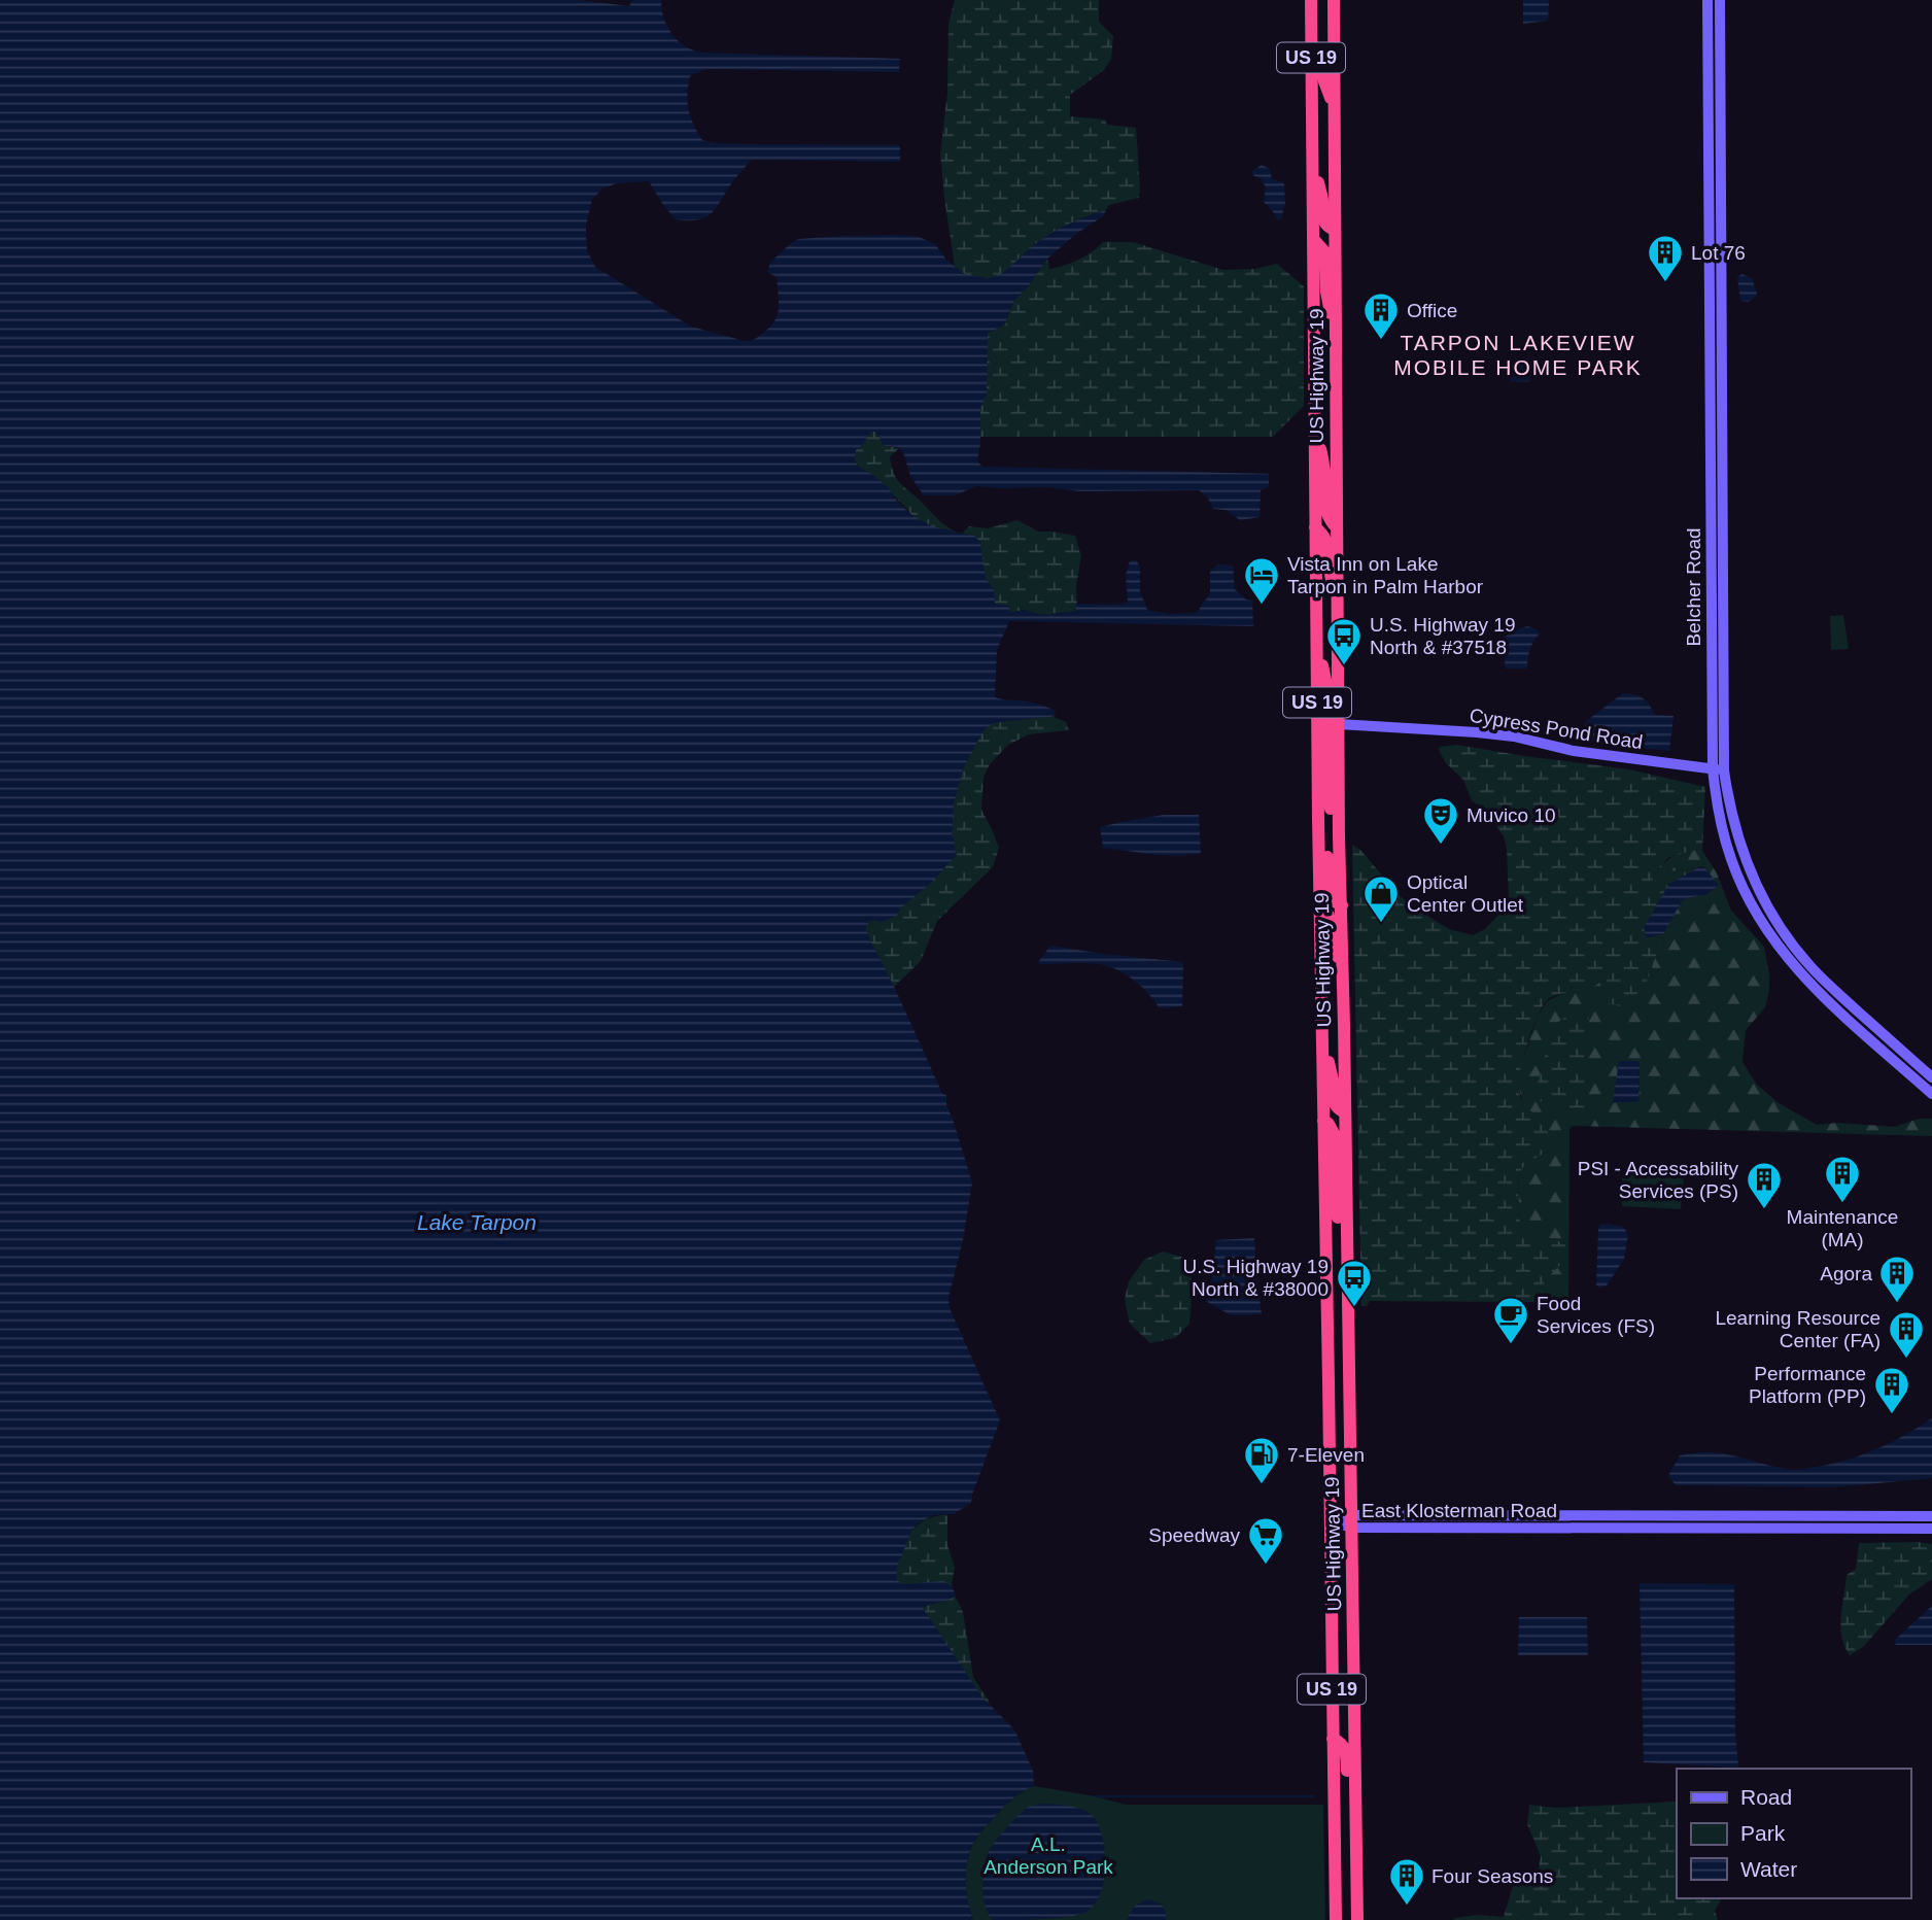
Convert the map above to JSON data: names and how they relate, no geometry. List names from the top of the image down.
{
  "streets": {
    "highway": ["US 19", "US Highway 19"],
    "main road": ["Belcher Road", "Cypress Pond Road", "East Klosterman Road"]
  },
  "crossings": [
    ["US Highway 19", "Cypress Pond Road"],
    ["US Highway 19", "East Klosterman Road"],
    ["Belcher Road", "Cypress Pond Road"]
  ],
  "districts": ["TARPON LAKEVIEW MOBILE HOME PARK"],
  "water": ["Lake Tarpon"],
  "parks": ["A.L. Anderson Park"],
  "places": {
    "building": [
      "Lot 76",
      "Office",
      "Maintenance (MA)",
      "PSI - Accessability Services (PS)",
      "Agora",
      "Learning Resource Center (FA)",
      "Performance Platform (PP)",
      "Four Seasons"
    ],
    "hotel": ["Vista Inn on Lake Tarpon in Palm Harbor"],
    "bus stop": ["U.S. Highway 19 North & #37518", "U.S. Highway 19 North & #38000"],
    "theatre": ["Muvico 10"],
    "shop": ["Optical Center Outlet"],
    "cafe": ["Food Services (FS)"],
    "fuel station": ["7-Eleven"],
    "supermarket": ["Speedway"]
  },
  "legend": ["Road", "Park", "Water"]
}
